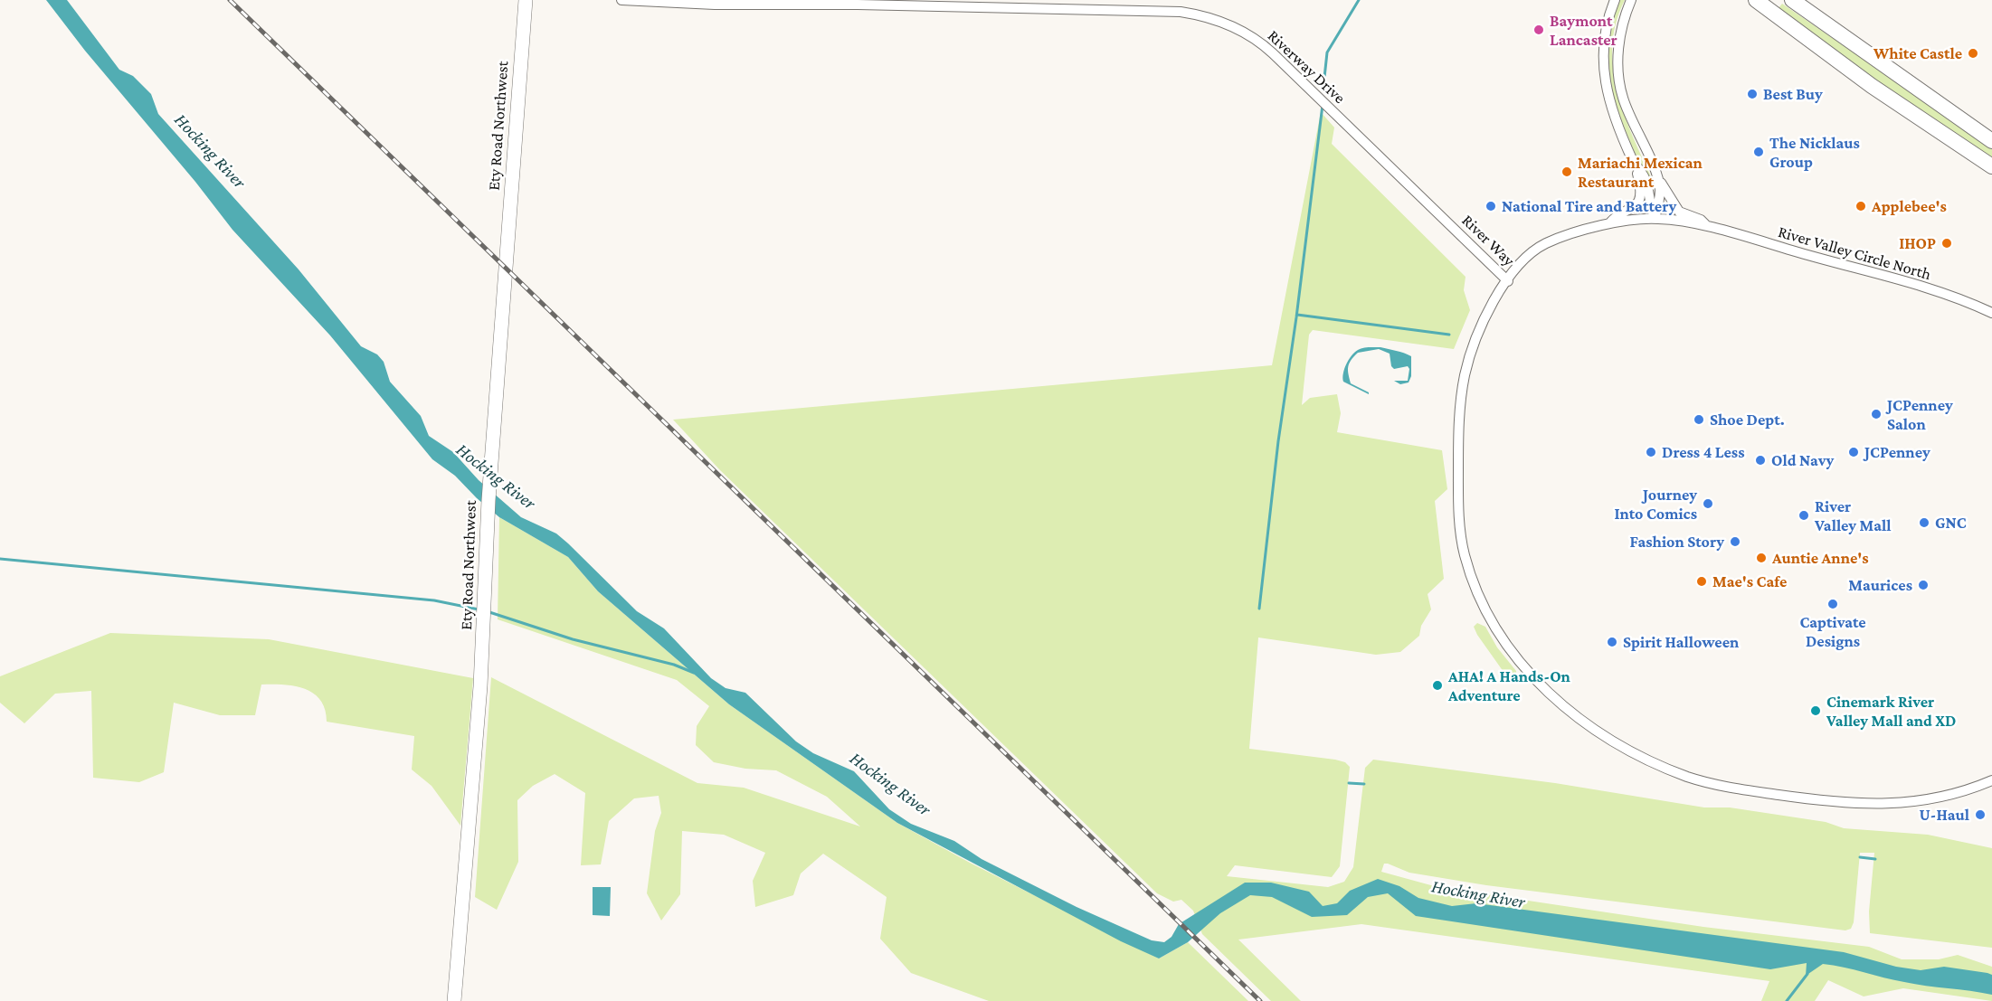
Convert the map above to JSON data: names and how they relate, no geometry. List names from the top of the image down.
{
  "streets": {
    "street": [
      "Riverway Drive",
      "Ety Road Northwest",
      "River Way",
      "River Valley Circle North"
    ]
  },
  "crossings": [
    ["Riverway Drive", "River Way"]
  ],
  "water": ["Hocking River"],
  "places": [
    "Baymont Lancaster",
    "White Castle",
    "Best Buy",
    "The Nicklaus Group",
    "Mariachi Mexican Restaurant",
    "National Tire and Battery",
    "Applebee's",
    "IHOP",
    "JCPenney Salon",
    "Shoe Dept.",
    "Dress 4 Less",
    "JCPenney",
    "Old Navy",
    "Journey Into Comics",
    "River Valley Mall",
    "GNC",
    "Fashion Story",
    "Auntie Anne's",
    "Mae's Cafe",
    "Maurices",
    "Captivate Designs",
    "Spirit Halloween",
    "AHA! A Hands-On Adventure",
    "Cinemark River Valley Mall and XD",
    "U-Haul"
  ]
}
